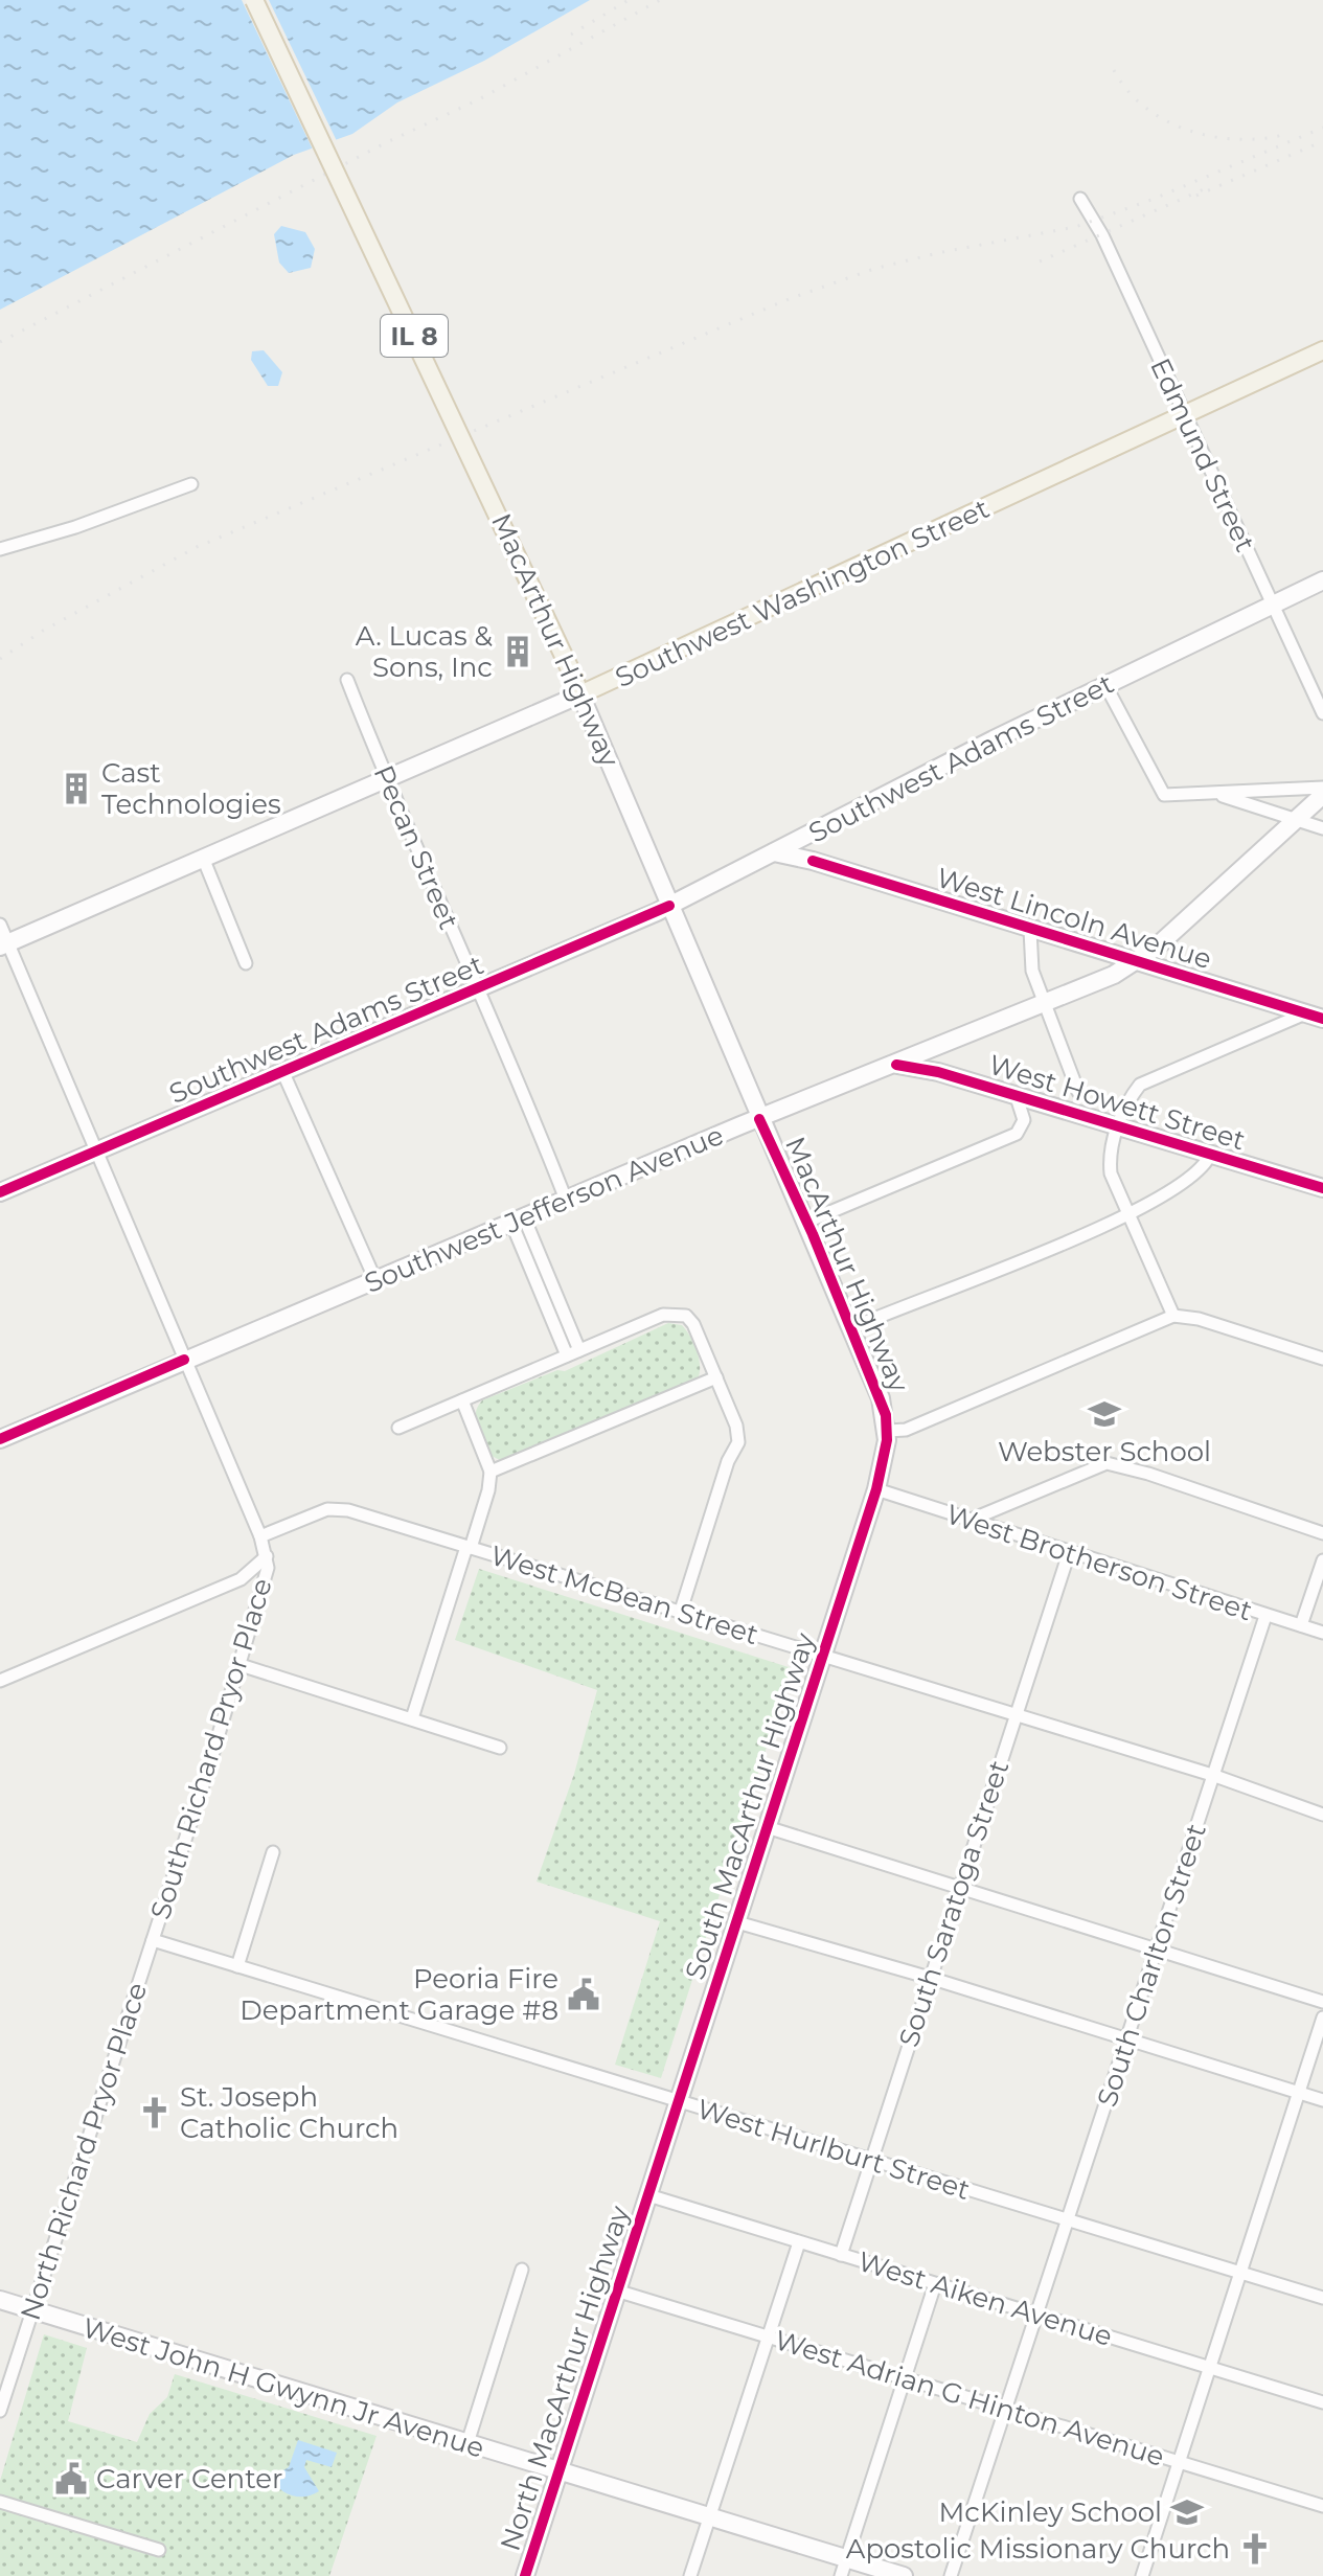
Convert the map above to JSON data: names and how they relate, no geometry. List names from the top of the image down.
{
  "streets": {
    "main road": [
      "IL 8",
      "Southwest Washington Street",
      "MacArthur Highway",
      "Southwest Adams Street",
      "West Lincoln Avenue",
      "West Howett Street",
      "Southwest Jefferson Avenue",
      "South MacArthur Highway",
      "North MacArthur Highway",
      "West John H Gwynn Jr Avenue"
    ],
    "street": [
      "Edmund Street",
      "Pecan Street",
      "West Brotherson Street",
      "West McBean Street",
      "South Richard Pryor Place",
      "South Saratoga Street",
      "South Charlton Street",
      "West Hurlburt Street",
      "North Richard Pryor Place",
      "West Aiken Avenue",
      "West Adrian G Hinton Avenue"
    ]
  },
  "crossings": [
    ["Edmund Street", "Southwest Washington Street"],
    ["Edmund Street", "Southwest Adams Street"],
    ["Southwest Washington Street", "MacArthur Highway"],
    ["Southwest Washington Street", "Pecan Street"],
    ["MacArthur Highway", "Southwest Adams Street"],
    ["MacArthur Highway", "West Howett Street"],
    ["MacArthur Highway", "Southwest Jefferson Avenue"],
    ["MacArthur Highway", "South MacArthur Highway"],
    ["Southwest Adams Street", "Pecan Street"],
    ["Southwest Adams Street", "West Lincoln Avenue"],
    ["Pecan Street", "Southwest Jefferson Avenue"],
    ["West Lincoln Avenue", "Southwest Jefferson Avenue"],
    ["West Howett Street", "Southwest Jefferson Avenue"],
    ["West Brotherson Street", "South MacArthur Highway"],
    ["West Brotherson Street", "South Saratoga Street"],
    ["West Brotherson Street", "South Charlton Street"],
    ["West McBean Street", "South MacArthur Highway"],
    ["West McBean Street", "South Saratoga Street"],
    ["West McBean Street", "South Charlton Street"],
    ["South Richard Pryor Place", "West Hurlburt Street"],
    ["South Richard Pryor Place", "North Richard Pryor Place"],
    ["South MacArthur Highway", "West Hurlburt Street"],
    ["South MacArthur Highway", "West Aiken Avenue"],
    ["South MacArthur Highway", "North MacArthur Highway"],
    ["South Saratoga Street", "West Hurlburt Street"],
    ["South Saratoga Street", "West Aiken Avenue"],
    ["South Charlton Street", "West Hurlburt Street"],
    ["South Charlton Street", "West Aiken Avenue"],
    ["South Charlton Street", "West Adrian G Hinton Avenue"],
    ["West Hurlburt Street", "North Richard Pryor Place"],
    ["North Richard Pryor Place", "West John H Gwynn Jr Avenue"],
    ["West Aiken Avenue", "North MacArthur Highway"],
    ["North MacArthur Highway", "West John H Gwynn Jr Avenue"],
    ["North MacArthur Highway", "West Adrian G Hinton Avenue"]
  ],
  "places": {
    "building": ["A. Lucas & Sons, Inc", "Cast Technologies"],
    "school or university": ["Webster School", "McKinley School"],
    "public building": ["Peoria Fire Department Garage #8", "Carver Center"],
    "church": ["St. Joseph Catholic Church", "Apostolic Missionary Church"]
  }
}
